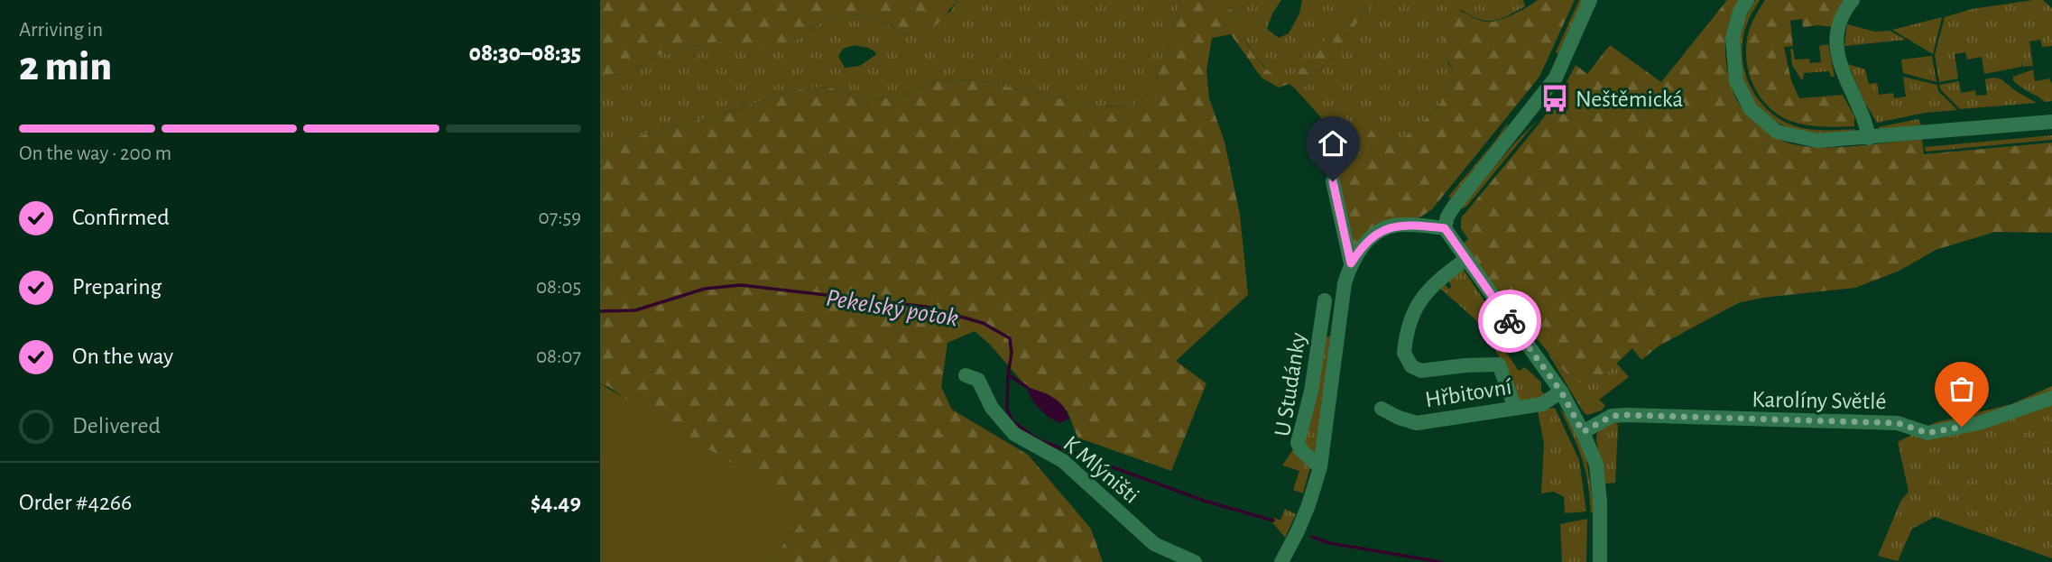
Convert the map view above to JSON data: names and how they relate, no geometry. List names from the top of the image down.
{
  "streets": {
    "street": [
      "U Studánky",
      "Hřbitovní",
      "Karolíny Světlé",
      "K Mlýništi"
    ]
  },
  "crossings": [
    ["Hřbitovní", "Karolíny Světlé"]
  ],
  "water": ["Pekelský potok"],
  "places": {
    "bus stop": ["Neštěmická"]
  },
  "page": {
    "heading": ["2 min", "Arriving in", "08:30–08:35"],
    "panel": ["Order #4266", "$4.49"],
    "bar": "On the way · 200 m",
    "list": [
      ["Confirmed", "07:59"],
      ["Preparing", "08:05"],
      ["On the way", "08:07"],
      "Delivered"
    ]
  }
}
